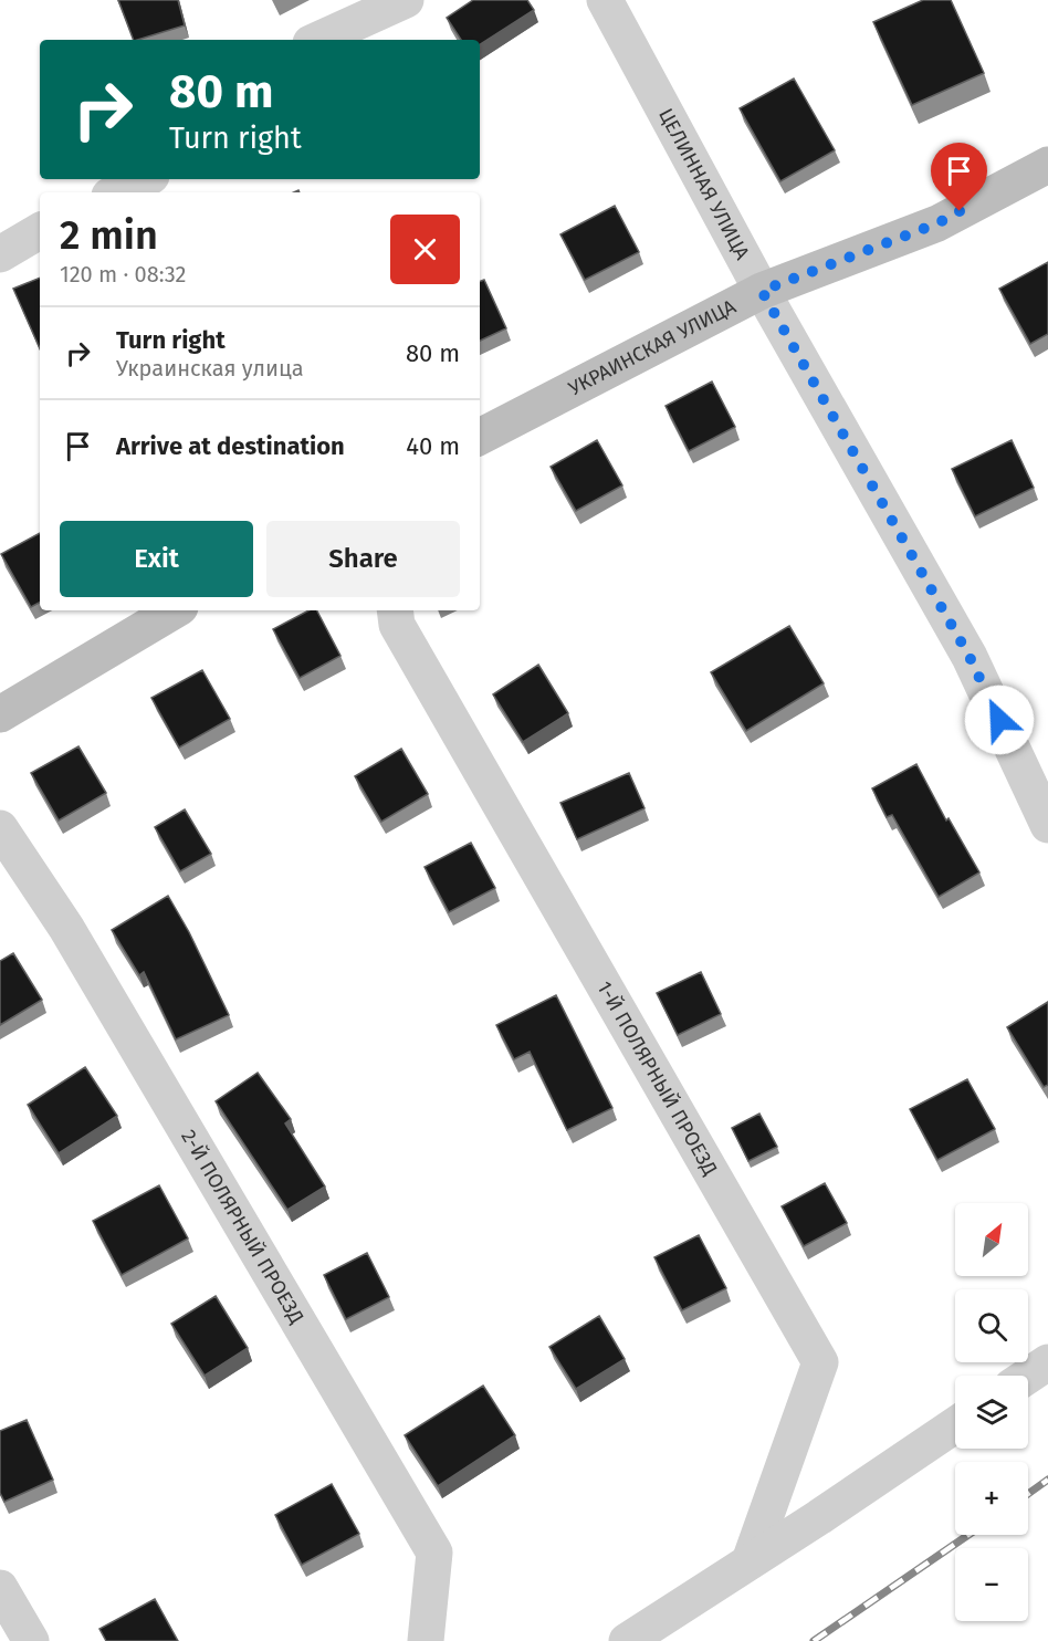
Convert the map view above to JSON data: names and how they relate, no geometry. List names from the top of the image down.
{
  "streets": {
    "street": [
      "ЦЕЛИННАЯ УЛИЦА",
      "УКРАИНСКАЯ УЛИЦА",
      "1-Й ПОЛЯРНЫЙ ПРОЕЗД",
      "2-Й ПОЛЯРНЫЙ ПРОЕЗД"
    ]
  },
  "crossings": [
    ["ЦЕЛИННАЯ УЛИЦА", "УКРАИНСКАЯ УЛИЦА"]
  ],
  "north": "top right",
  "page": {
    "turn": ["80 m", "Turn right"],
    "heading": ["2 min", "120 m · 08:32"],
    "list": [
      {
        "name": "Turn right",
        "note": "Украинская улица",
        "value": "80 m"
      },
      {
        "name": "Arrive at destination",
        "value": "40 m"
      }
    ],
    "buttons": ["Exit", "Share"],
    "map_buttons": ["+", "−"]
  }
}
